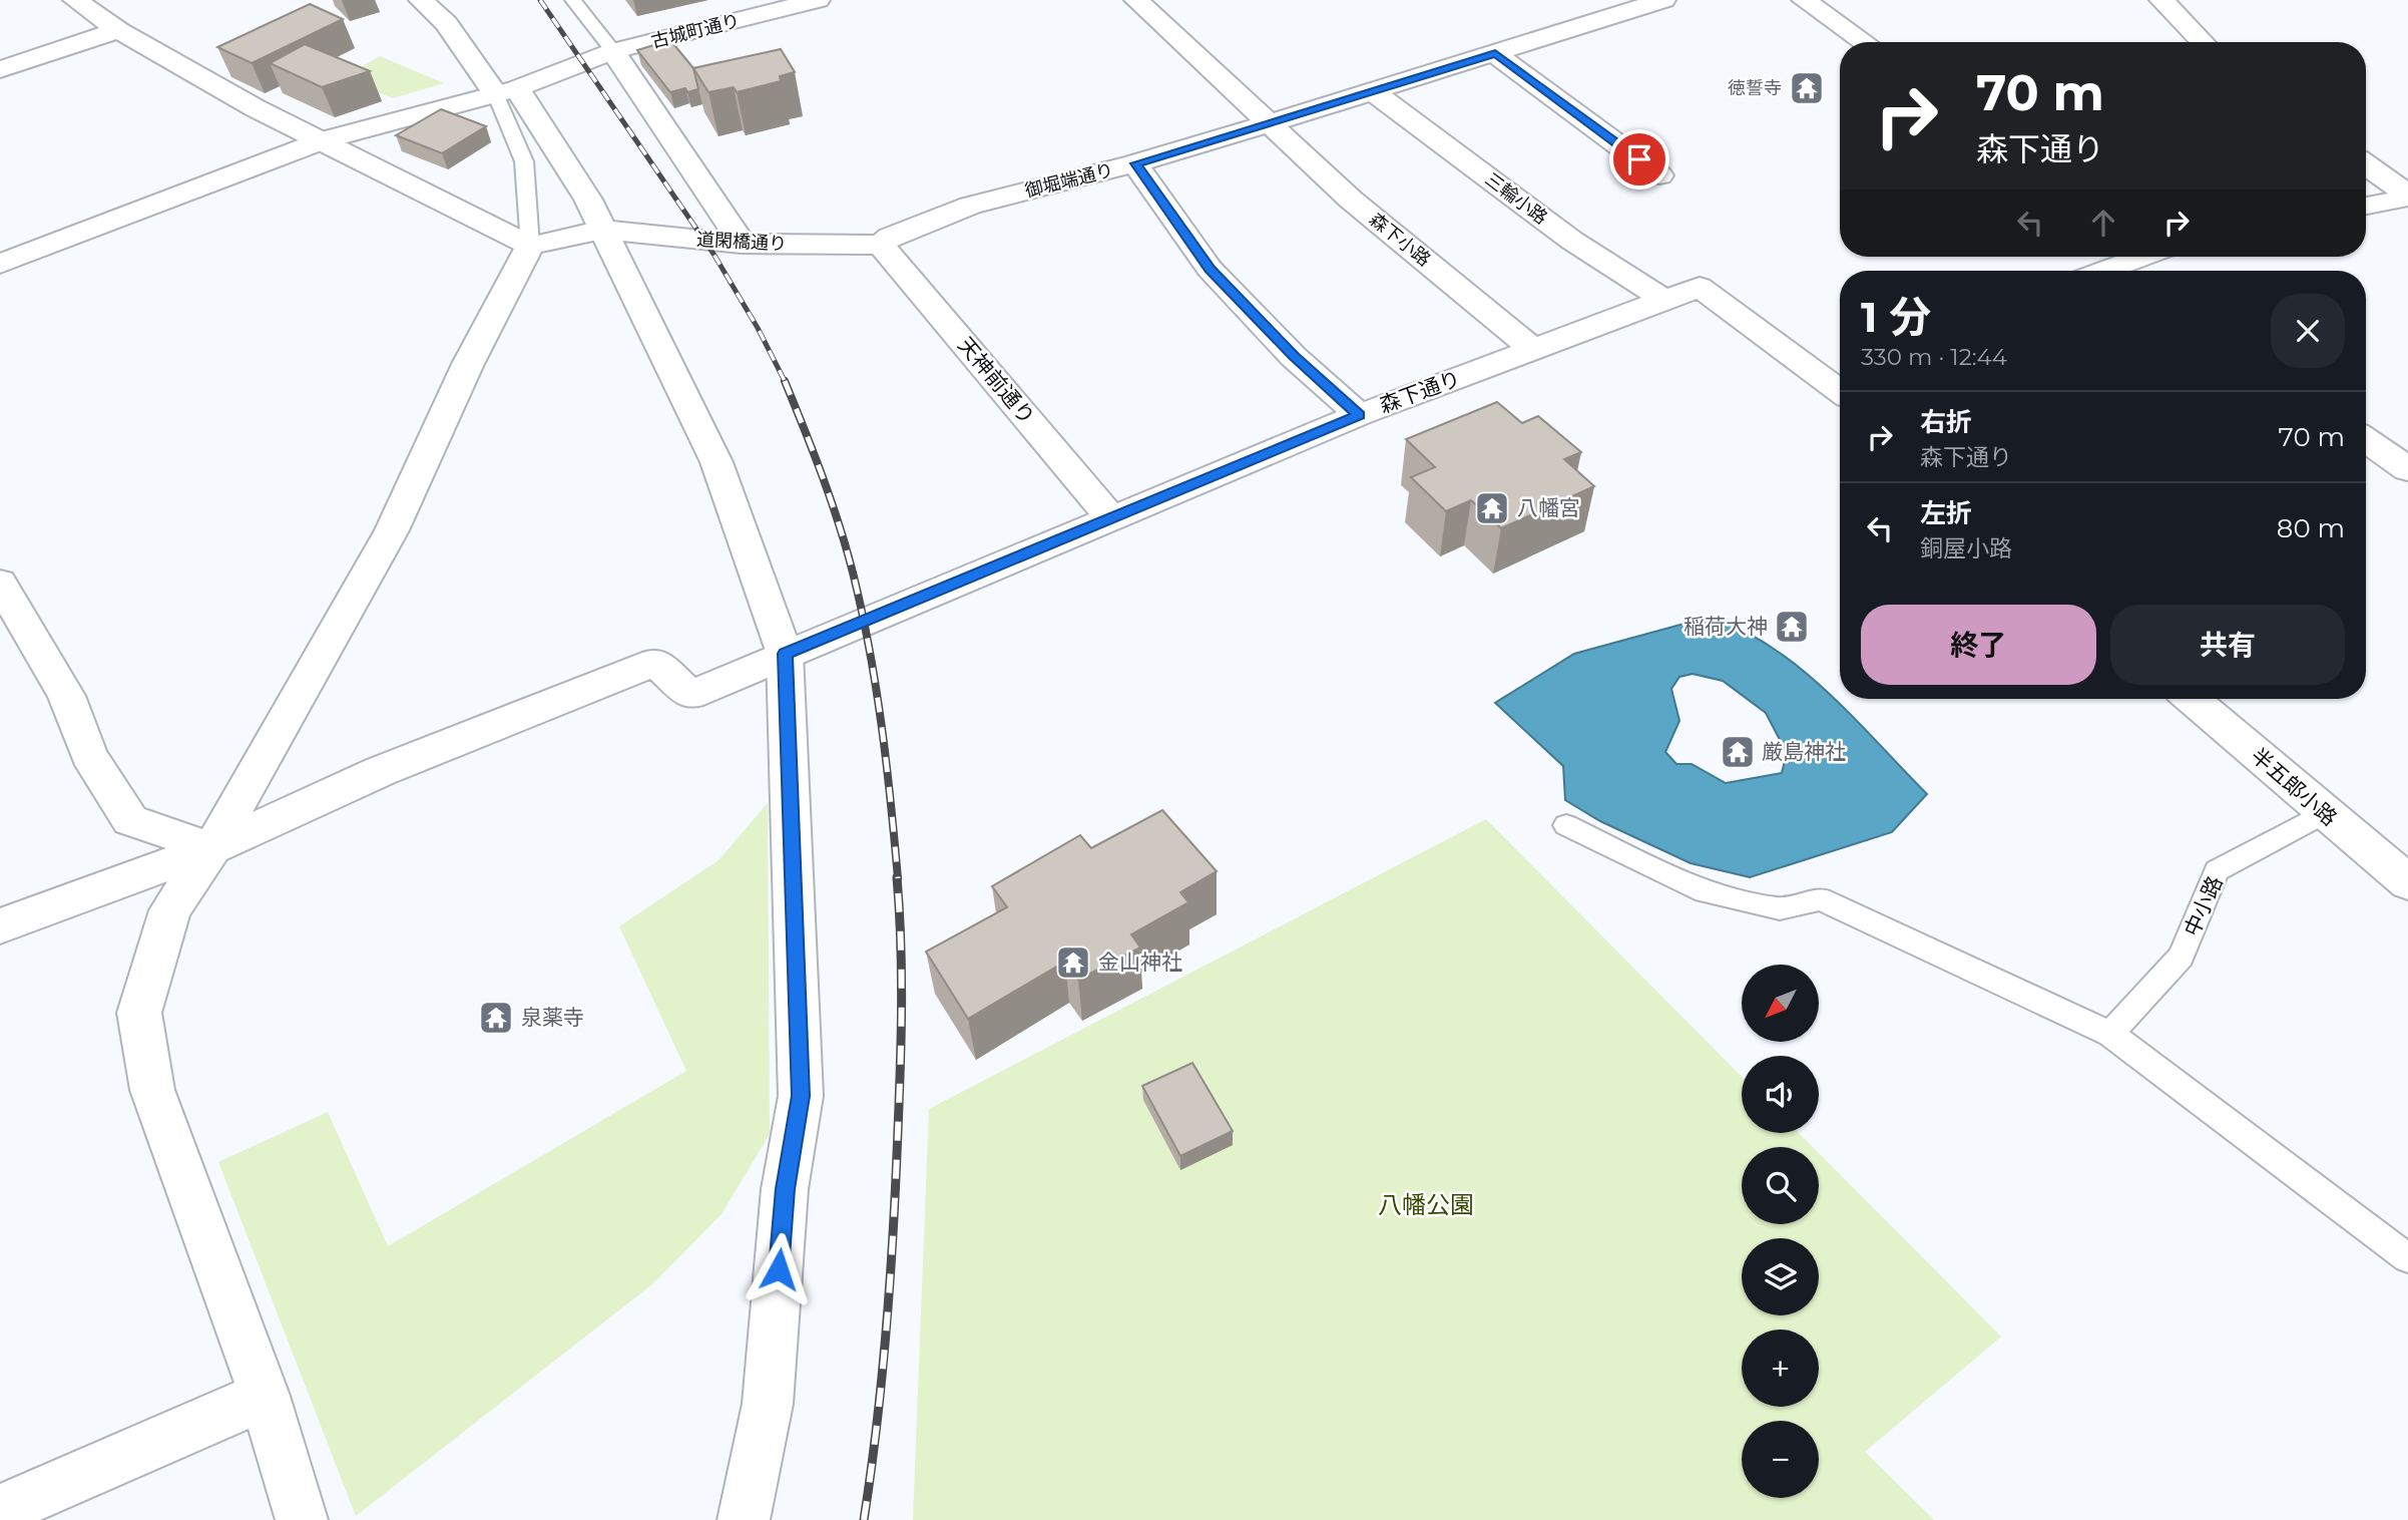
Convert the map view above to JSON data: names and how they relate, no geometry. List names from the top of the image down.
{
  "streets": {
    "street": [
      "古城町通り",
      "御堀端通り",
      "三輪小路",
      "森下小路",
      "道閑橋通り",
      "天神前通り",
      "森下通り",
      "半五郎小路"
    ],
    "lane": ["中小路"]
  },
  "crossings": [
    ["御堀端通り", "三輪小路"],
    ["御堀端通り", "森下小路"],
    ["御堀端通り", "道閑橋通り"],
    ["御堀端通り", "天神前通り"],
    ["三輪小路", "森下通り"],
    ["森下小路", "森下通り"],
    ["道閑橋通り", "天神前通り"],
    ["天神前通り", "森下通り"],
    ["半五郎小路", "中小路"]
  ],
  "parks": ["八幡公園"],
  "places": {
    "temple": [
      "徳誓寺",
      "八幡宮",
      "稲荷大神",
      "厳島神社",
      "金山神社",
      "泉薬寺"
    ]
  },
  "north": "bottom left",
  "page": {
    "turn": ["70 m", "森下通り"],
    "heading": ["1 分", "330 m · 12:44"],
    "list": [
      {
        "name": "右折",
        "note": "森下通り",
        "value": "70 m"
      },
      {
        "name": "左折",
        "note": "銅屋小路",
        "value": "80 m"
      }
    ],
    "buttons": ["終了", "共有"],
    "map_buttons": ["+", "−"]
  }
}
